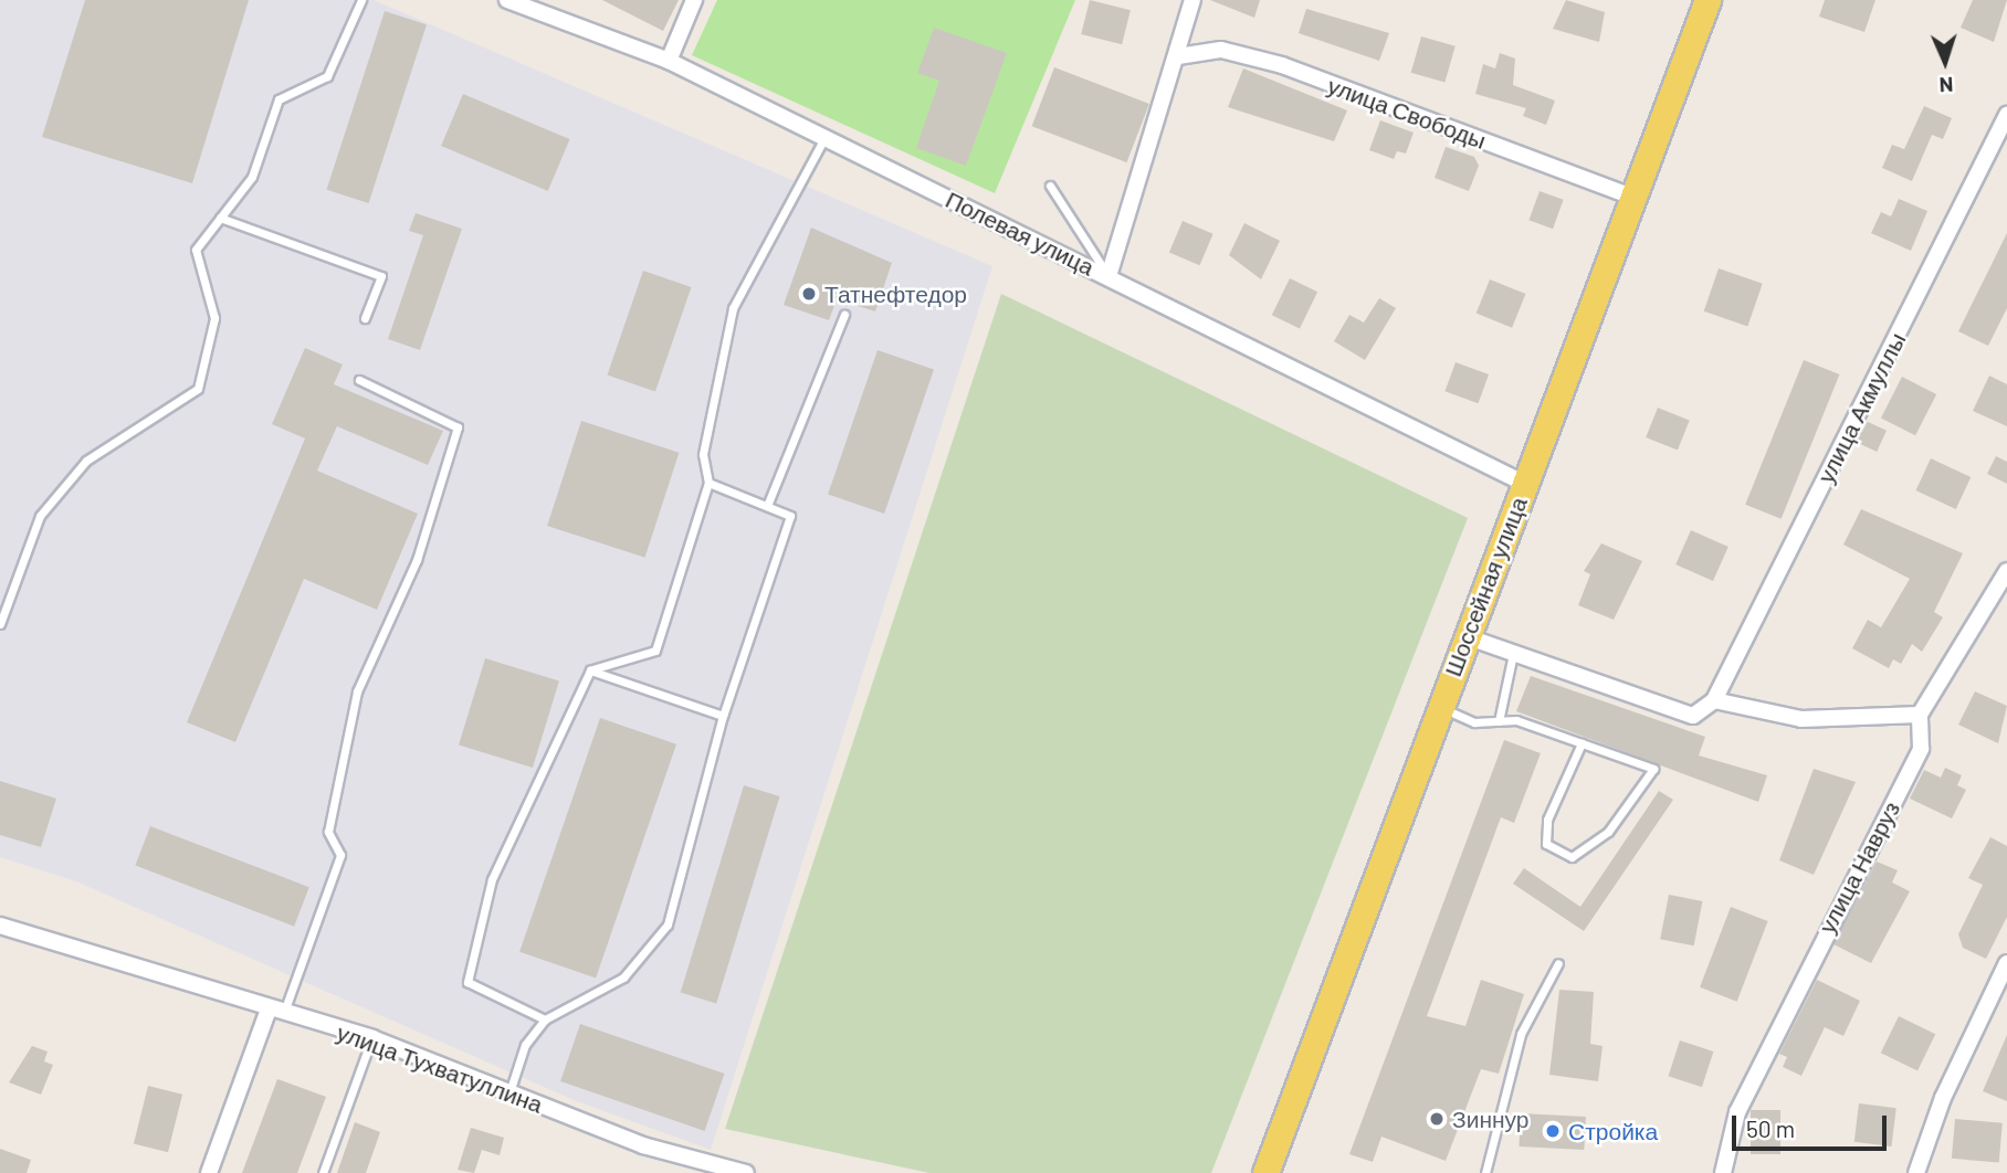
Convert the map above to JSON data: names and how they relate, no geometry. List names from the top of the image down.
{
  "streets": {
    "main road": ["Шоссейная улица"],
    "street": [
      "улица Свободы",
      "Полевая улица",
      "улица Акмуллы",
      "улица Навруз",
      "улица Тухватуллина"
    ]
  },
  "crossings": [
    ["улица Свободы", "Шоссейная улица"],
    ["Полевая улица", "Шоссейная улица"]
  ],
  "places": ["Татнефтедор", "Зиннур", "Стройка"],
  "scale_bar": "50 m",
  "north": "bottom"
}
